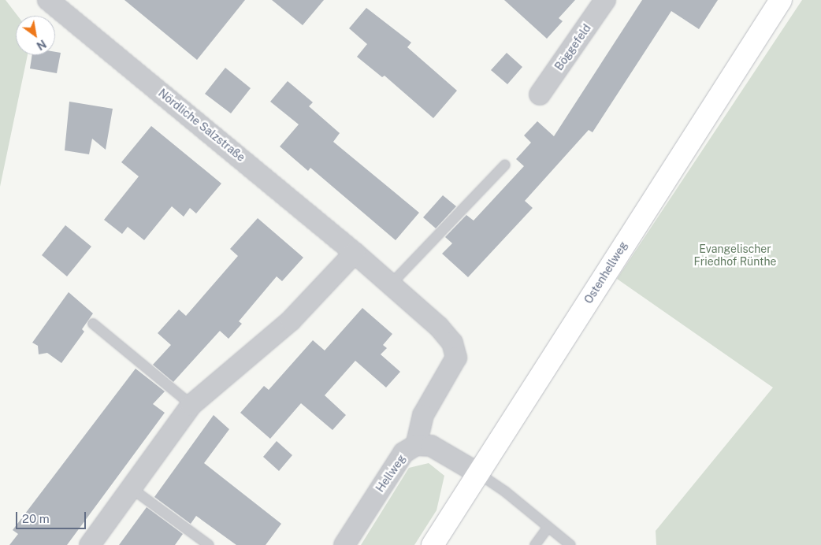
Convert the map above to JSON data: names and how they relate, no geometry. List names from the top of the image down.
{
  "streets": {
    "main road": ["Ostenhellweg"],
    "street": ["Böggefeld", "Nördliche Salzstraße", "Hellweg"]
  },
  "crossings": [
    ["Nördliche Salzstraße", "Hellweg"]
  ],
  "parks": ["Evangelischer Friedhof Rünthe"],
  "scale_bar": "20 m",
  "north": "bottom right"
}
